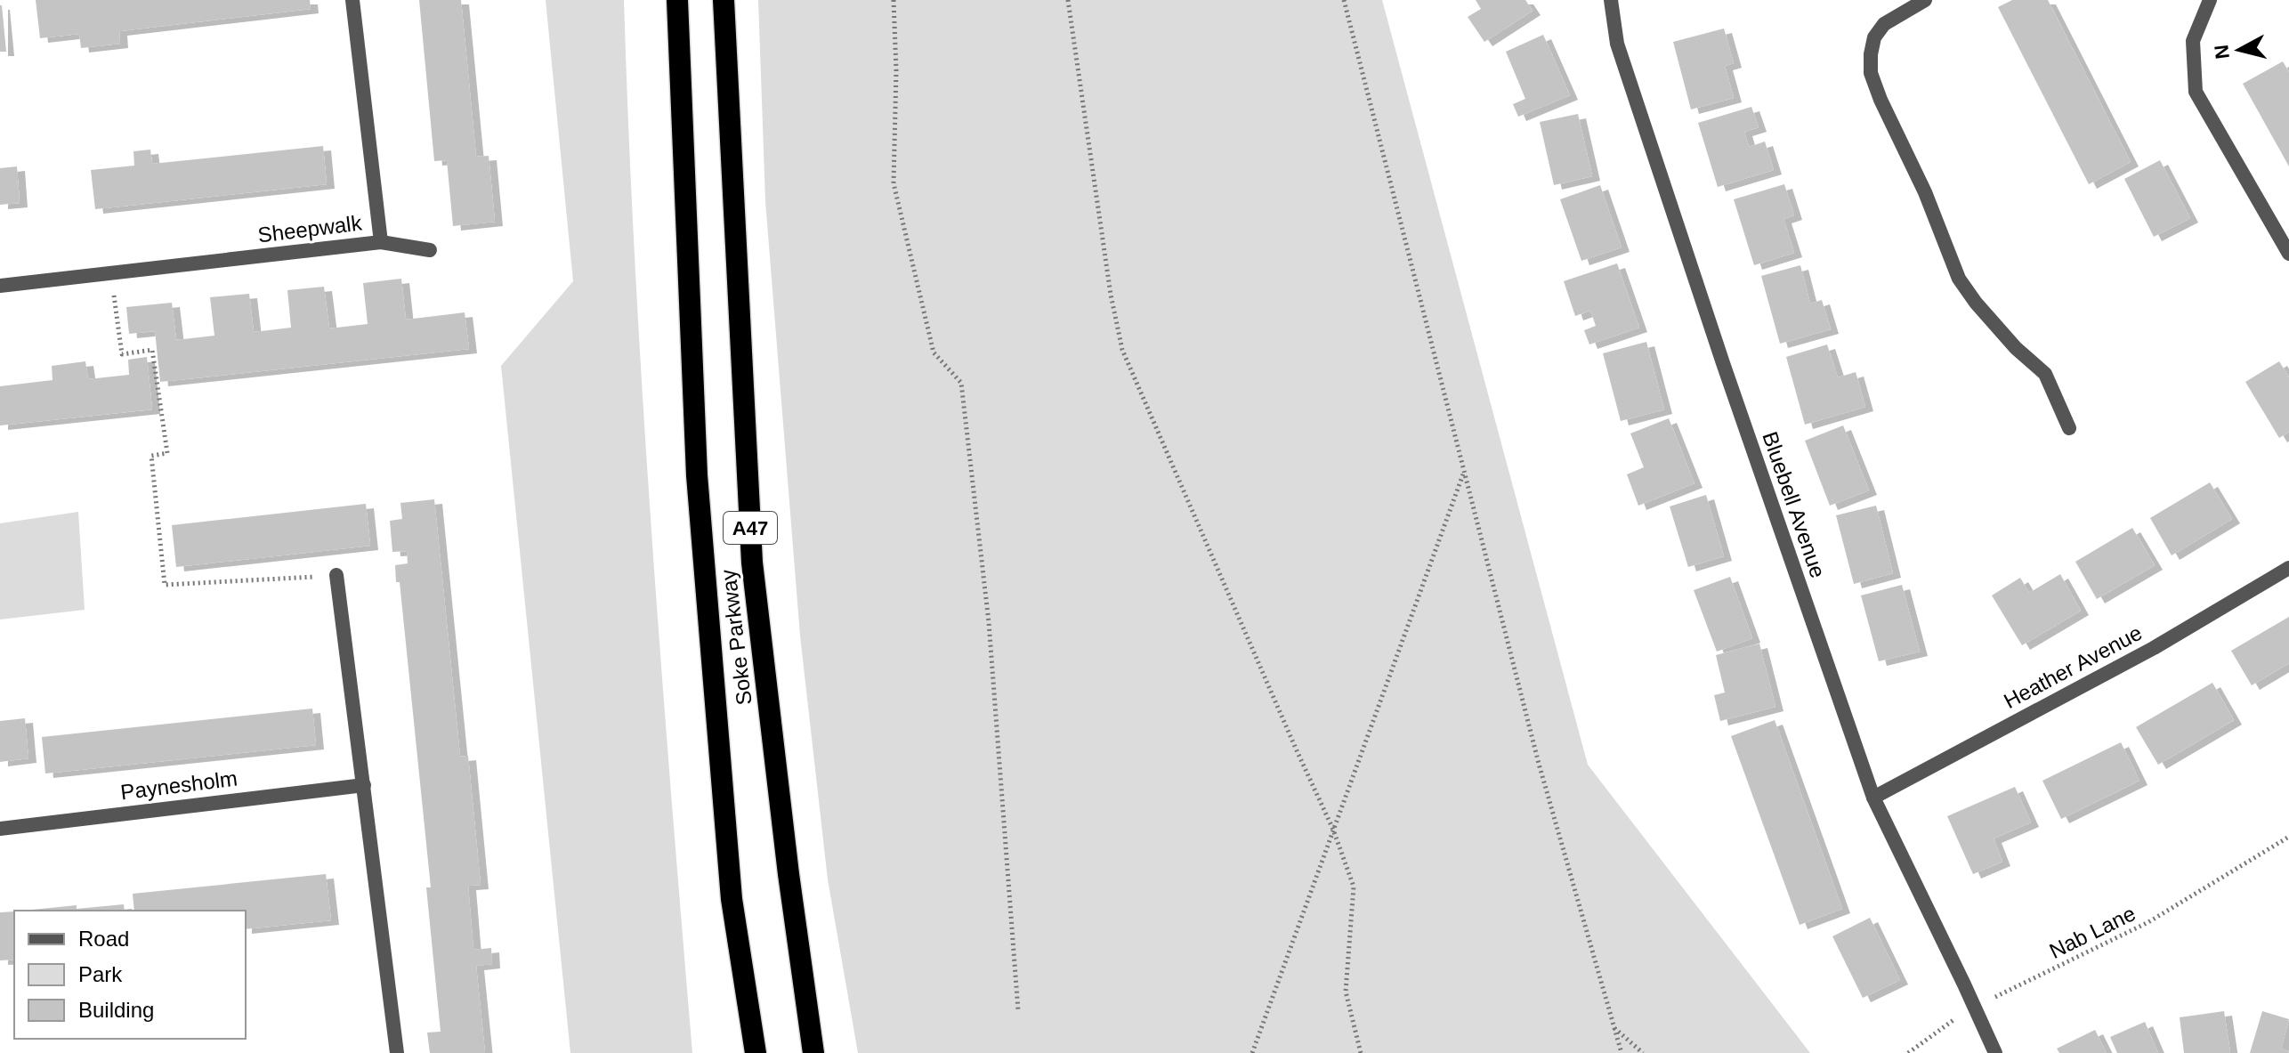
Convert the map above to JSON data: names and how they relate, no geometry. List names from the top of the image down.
{
  "streets": {
    "highway": ["A47", "Soke Parkway"],
    "street": [
      "Sheepwalk",
      "Bluebell Avenue",
      "Heather Avenue",
      "Paynesholm"
    ],
    "path": ["Nab Lane"]
  },
  "crossings": [
    ["Bluebell Avenue", "Heather Avenue"],
    ["Bluebell Avenue", "Nab Lane"],
    ["A47", "Soke Parkway"]
  ],
  "legend": ["Road", "Park", "Building"],
  "north": "left"
}
